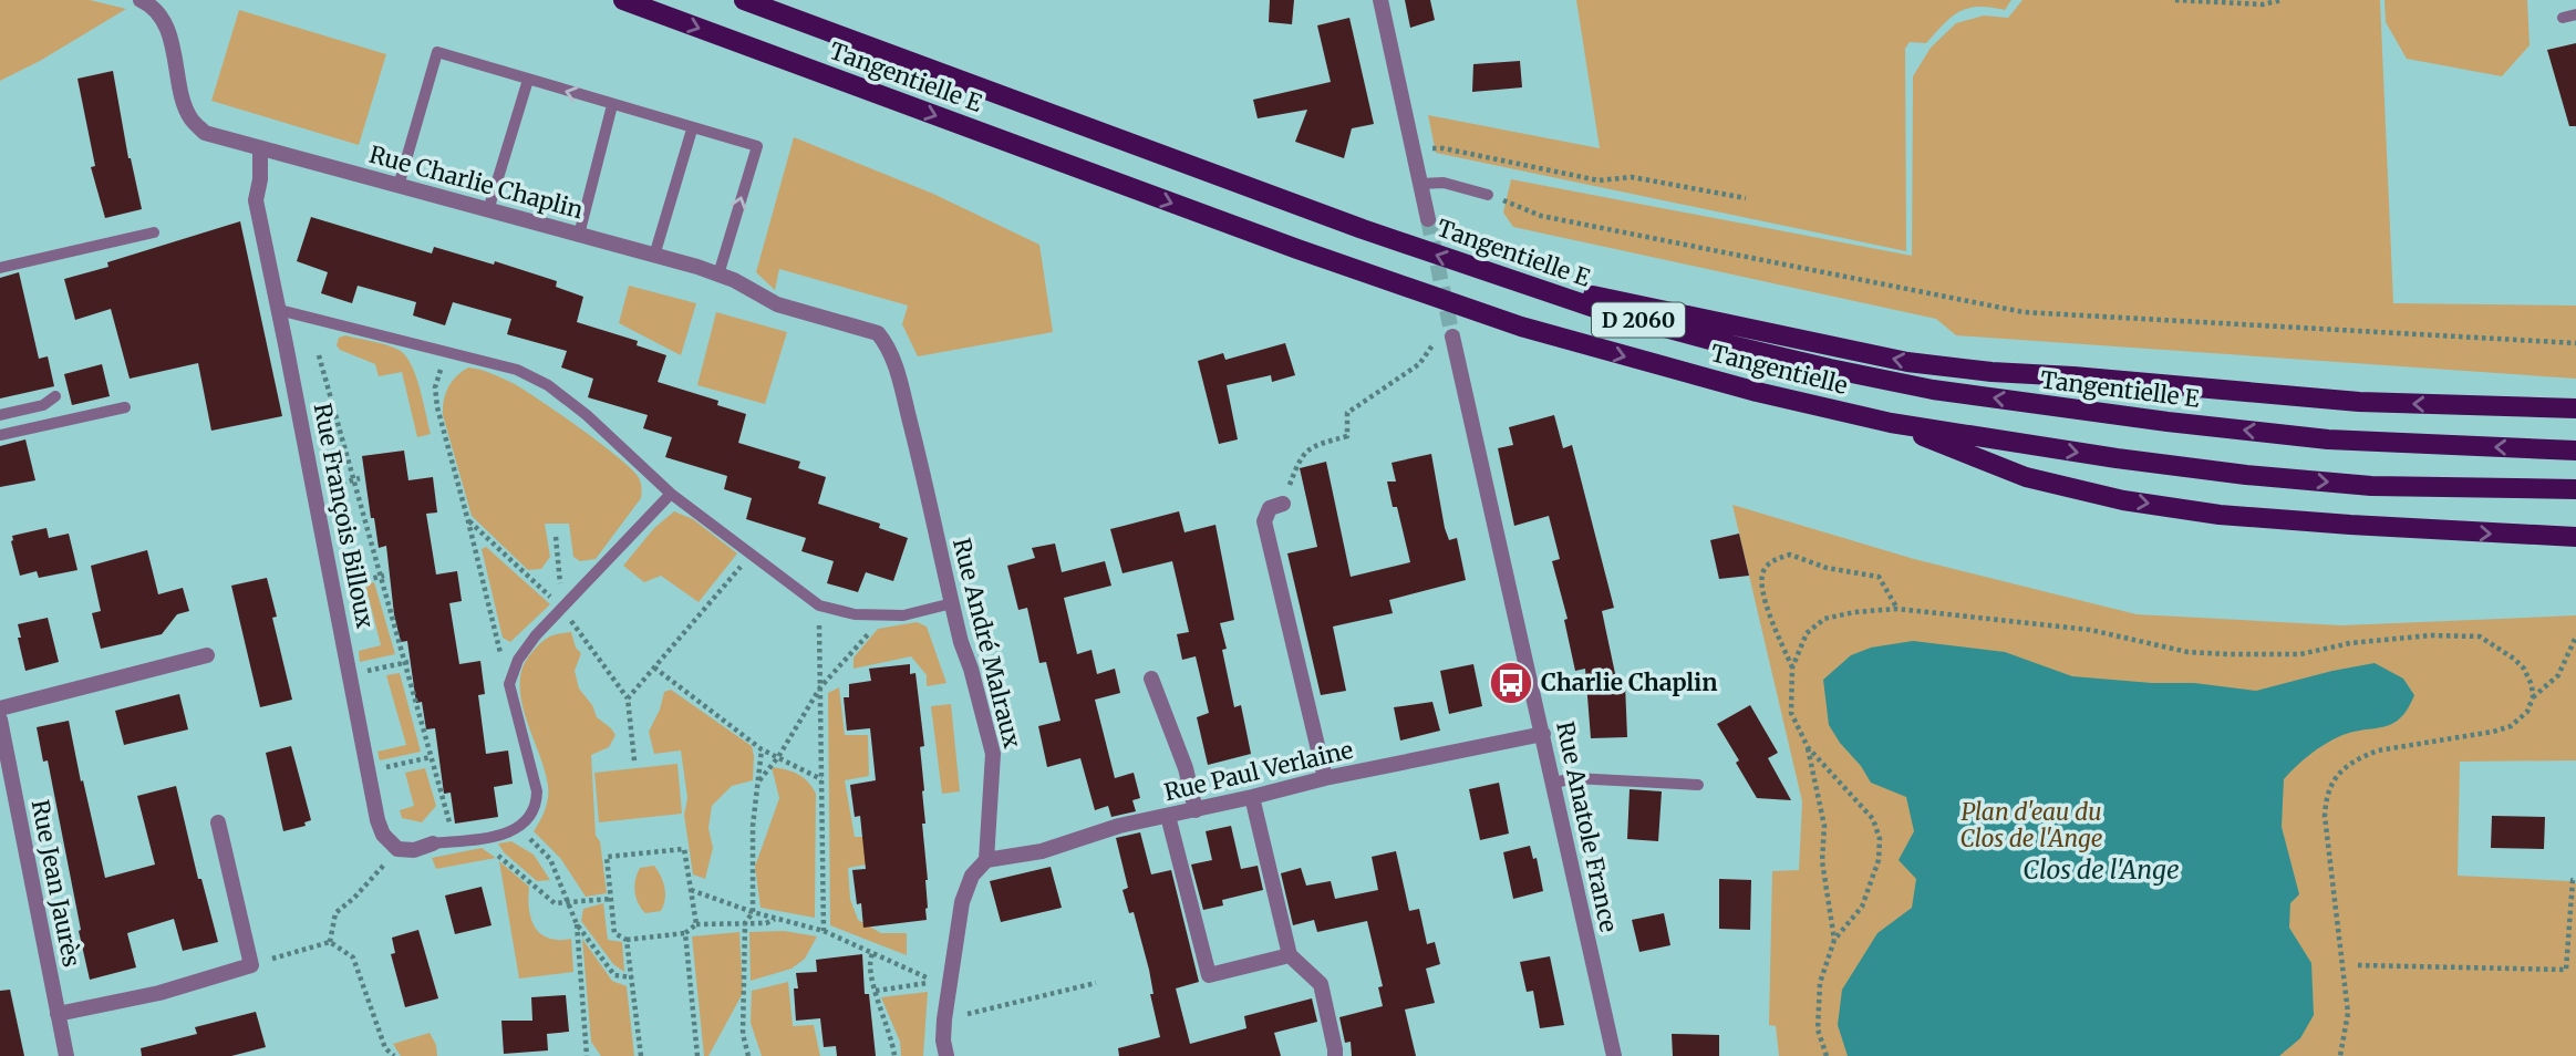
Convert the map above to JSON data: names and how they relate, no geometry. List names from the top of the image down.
{
  "streets": {
    "main road": ["Tangentielle E", "D 2060", "Tangentielle"],
    "street": [
      "Rue Charlie Chaplin",
      "Rue François Billoux",
      "Rue André Malraux",
      "Rue Paul Verlaine",
      "Rue Anatole France",
      "Rue Jean Jaurès"
    ]
  },
  "crossings": [
    ["Tangentielle E", "Tangentielle"],
    ["Rue Charlie Chaplin", "Rue François Billoux"],
    ["Rue Charlie Chaplin", "Rue André Malraux"],
    ["D 2060", "Tangentielle"],
    ["Rue André Malraux", "Rue Paul Verlaine"],
    ["Rue Paul Verlaine", "Rue Anatole France"]
  ],
  "water": ["Clos de l'Ange"],
  "parks": ["Plan d'eau du Clos de l'Ange"],
  "places": {
    "bus stop": ["Charlie Chaplin"]
  }
}
